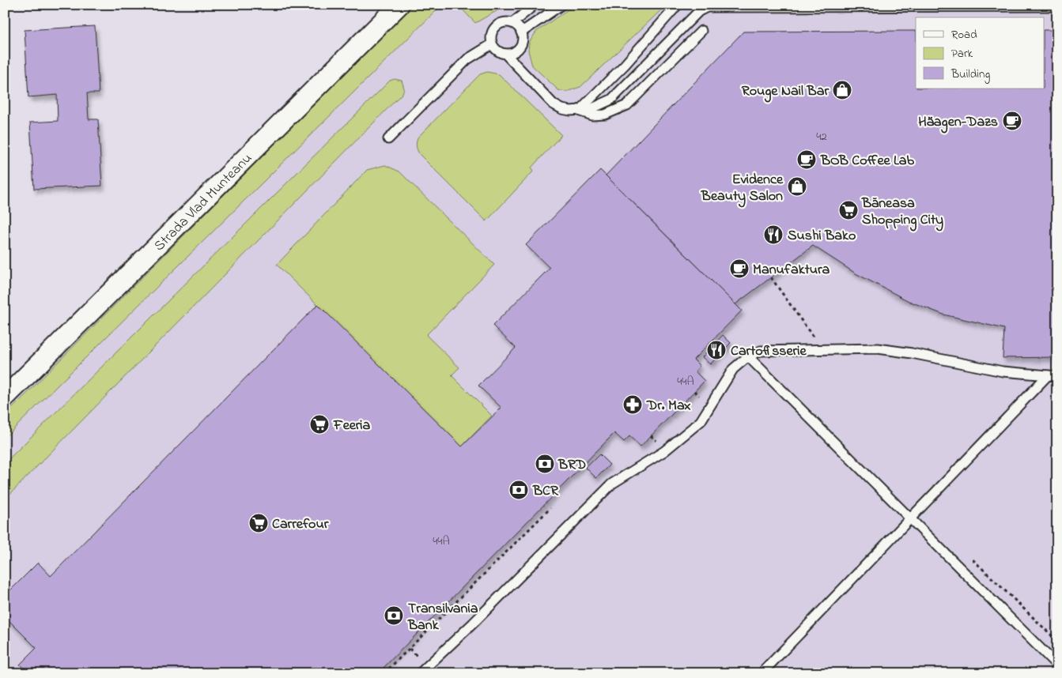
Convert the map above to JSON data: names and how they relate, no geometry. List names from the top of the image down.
{
  "streets": {
    "street": ["Strada Vlad Munteanu"]
  },
  "places": {
    "shop": ["Rouge Nail Bar", "Evidence Beauty Salon"],
    "cafe": ["Häagen-Dazs", "BOB Coffee Lab", "Manufaktura"],
    "supermarket": ["Băneasa Shopping City", "Feeria", "Carrefour"],
    "restaurant": ["Sushi Bako", "Cartofisserie"],
    "pharmacy": ["Dr. Max"],
    "bank": ["BRD", "BCR", "Transilvania Bank"]
  },
  "house_numbers": ["42", "44A", "44A"],
  "legend": ["Road", "Park", "Building"]
}
